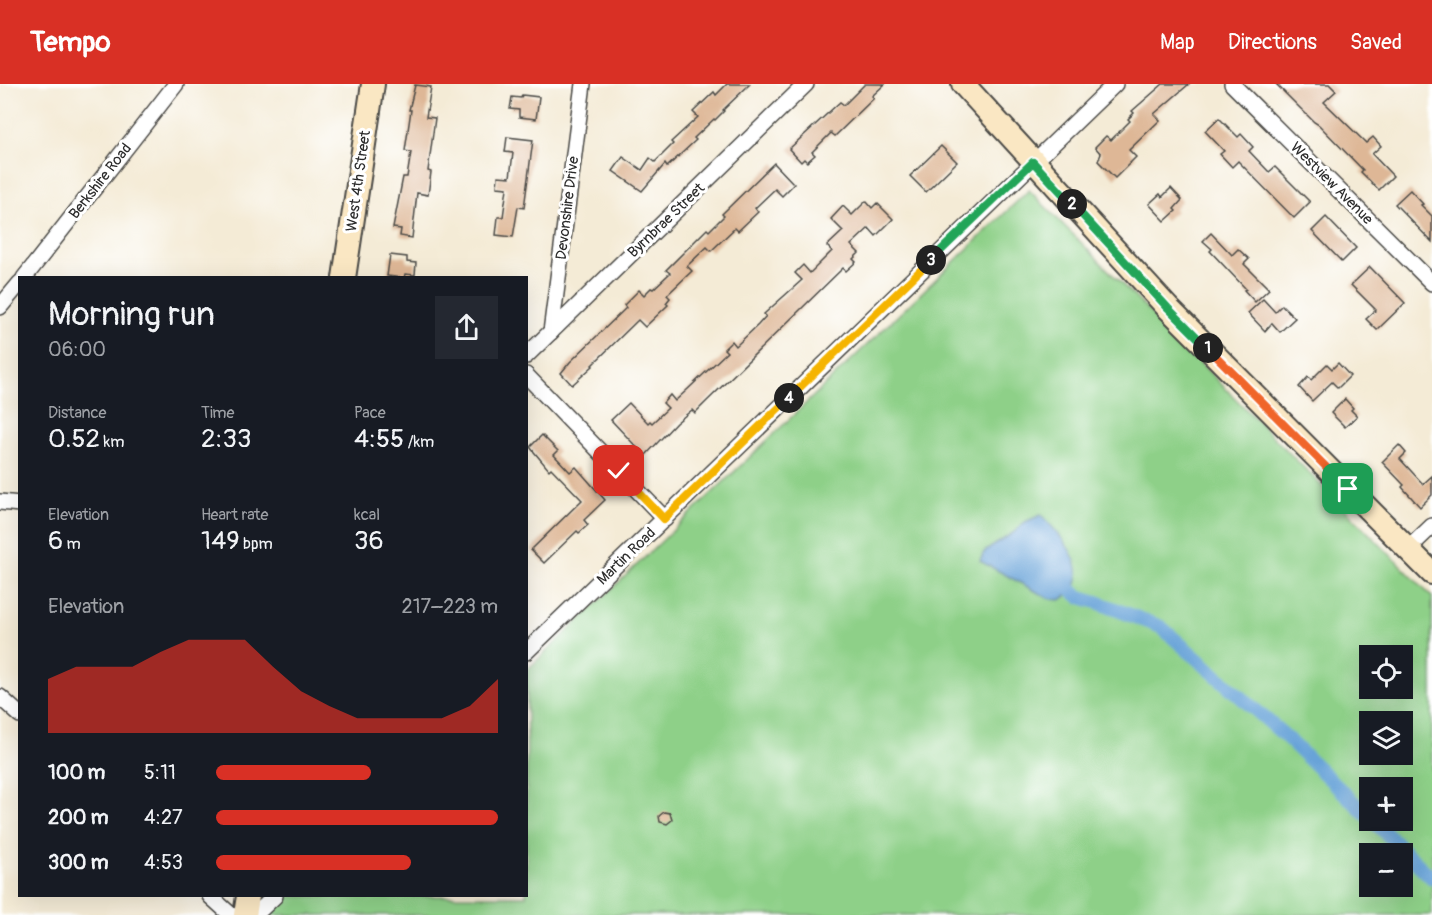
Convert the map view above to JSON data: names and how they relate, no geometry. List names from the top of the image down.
{
  "streets": {
    "main road": ["West 4th Street"],
    "street": [
      "Berkshire Road",
      "Westview Avenue",
      "Devonshire Drive",
      "Byrnbrae Street",
      "Martin Road"
    ]
  },
  "crossings": [
    ["Devonshire Drive", "Byrnbrae Street"]
  ],
  "page": {
    "header": "Tempo",
    "nav": ["Map", "Directions", "Saved"],
    "pins": [
      "2",
      "3",
      "1",
      "4"
    ],
    "heading": ["Morning run", "06:00"],
    "stats": [
      ["Distance", "0.52 km"],
      ["Time", "2:33"],
      ["Pace", "4:55 /km"],
      ["Elevation", "6 m"],
      ["Heart rate", "149 bpm"],
      ["kcal", "36"]
    ],
    "chart": ["Elevation", "217–223 m"],
    "map_buttons": ["+", "−"],
    "list": [
      {
        "name": "100 m",
        "note": "5:11"
      },
      {
        "name": "200 m",
        "note": "4:27"
      },
      {
        "name": "300 m",
        "note": "4:53"
      }
    ]
  }
}
